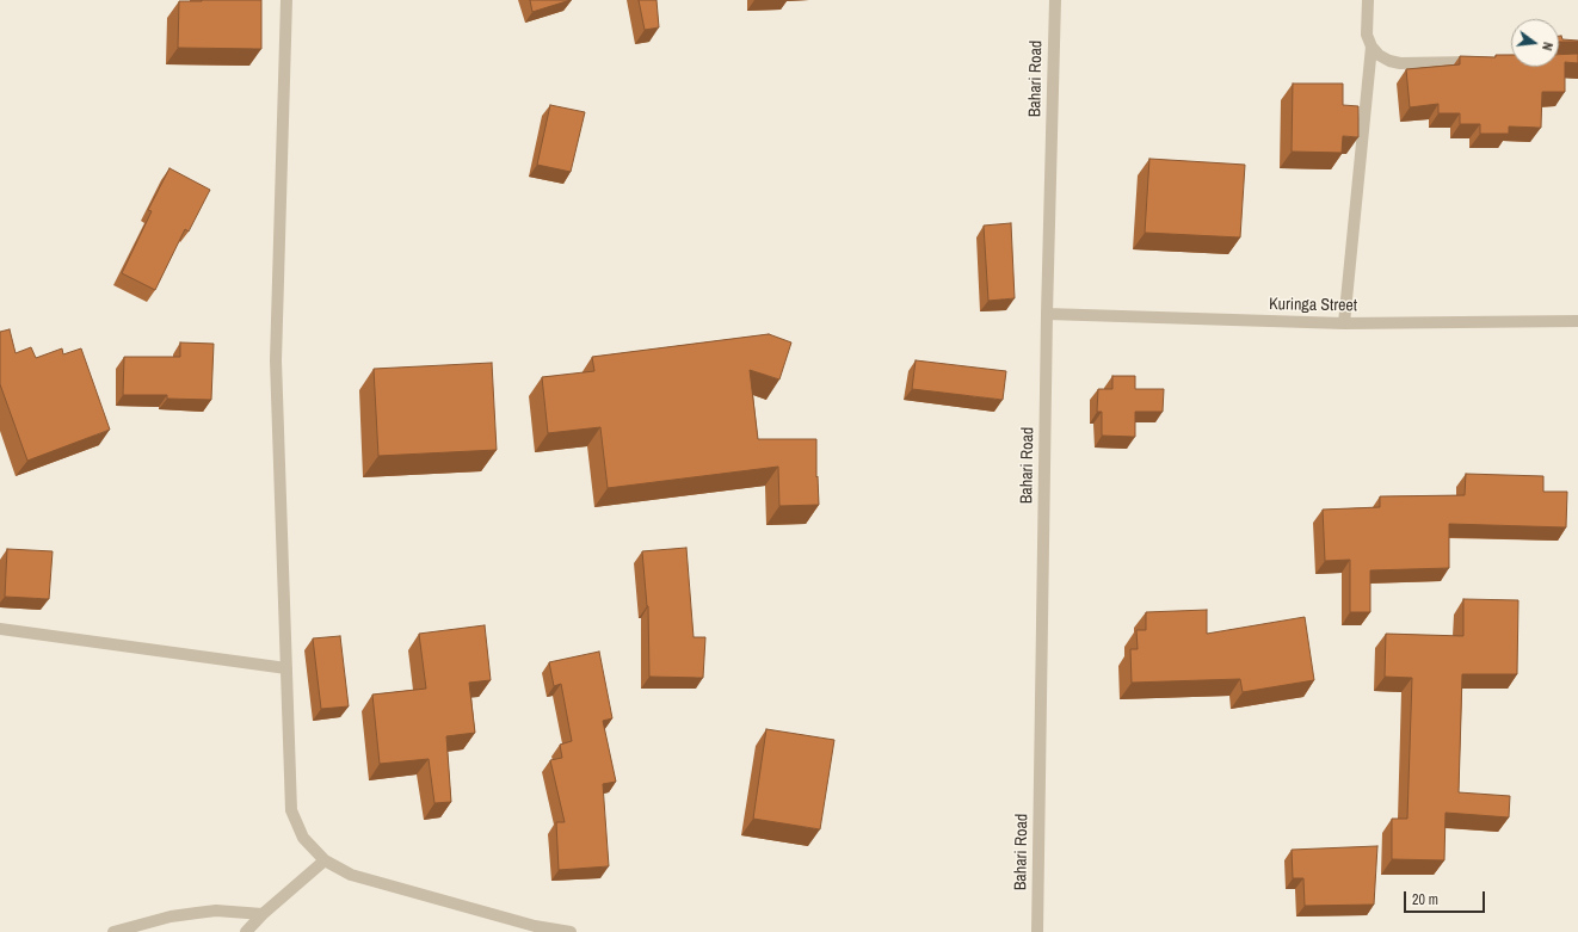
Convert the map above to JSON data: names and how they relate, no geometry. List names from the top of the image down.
{
  "streets": {
    "street": ["Bahari Road", "Kuringa Street"]
  },
  "crossings": [
    ["Bahari Road", "Kuringa Street"]
  ],
  "scale_bar": "20 m",
  "north": "right"
}
